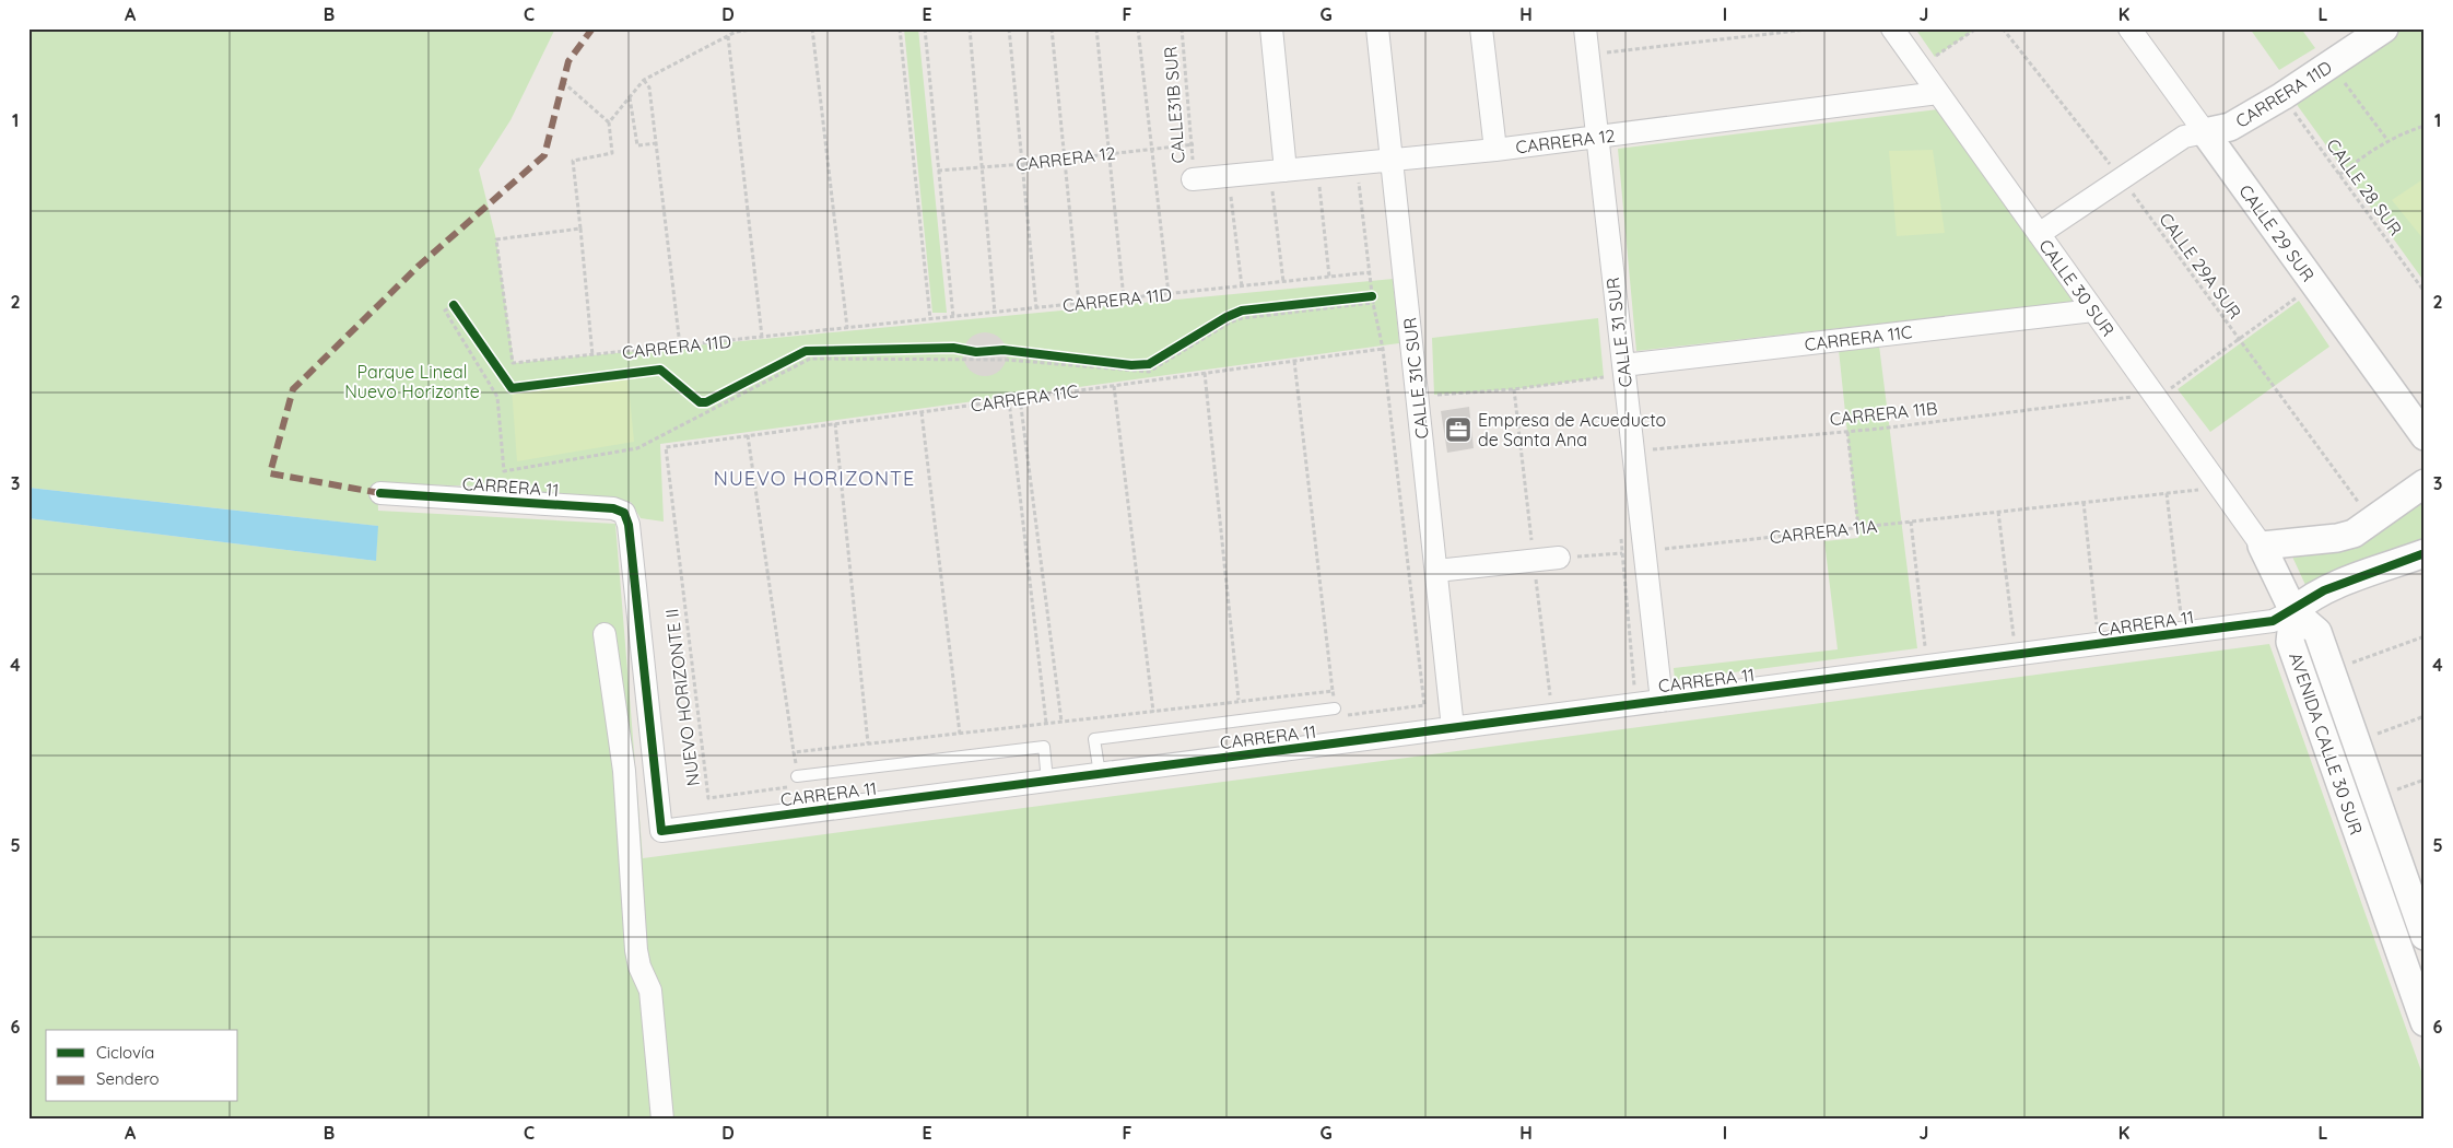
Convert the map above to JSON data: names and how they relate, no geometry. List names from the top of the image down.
{
  "streets": {
    "street": [
      "CARRERA 11D",
      "CARRERA 12",
      "CALLE 29 SUR",
      "CALLE 30 SUR",
      "CALLE 31 SUR",
      "CARRERA 11C",
      "CALLE 31C SUR",
      "CARRERA 11",
      "AVENIDA CALLE 30 SUR"
    ],
    "path": [
      "CALLE31B SUR",
      "CALLE 28 SUR",
      "CALLE 29A SUR",
      "CARRERA 11B",
      "CARRERA 11A",
      "NUEVO HORIZONTE II"
    ]
  },
  "crossings": [
    ["CARRERA 11D", "CALLE 28 SUR"],
    ["CARRERA 11D", "CALLE 29 SUR"],
    ["CARRERA 11D", "CALLE 29A SUR"],
    ["CARRERA 11D", "CALLE 30 SUR"],
    ["CALLE31B SUR", "CARRERA 12"],
    ["CARRERA 12", "CALLE 30 SUR"],
    ["CARRERA 12", "CALLE 31 SUR"],
    ["CARRERA 12", "CALLE 31C SUR"],
    ["CALLE 30 SUR", "CARRERA 11C"],
    ["CALLE 30 SUR", "CARRERA 11B"],
    ["CALLE 31 SUR", "CARRERA 11C"],
    ["CALLE 31 SUR", "CARRERA 11B"],
    ["CALLE 31 SUR", "CARRERA 11"],
    ["CALLE 31 SUR", "CARRERA 11A"],
    ["CARRERA 11C", "NUEVO HORIZONTE II"],
    ["CALLE 31C SUR", "CARRERA 11"],
    ["CARRERA 11", "AVENIDA CALLE 30 SUR"]
  ],
  "districts": ["NUEVO HORIZONTE"],
  "parks": ["Parque Lineal Nuevo Horizonte"],
  "places": {
    "office": ["Empresa de Acueducto de Santa Ana"]
  },
  "legend": ["Ciclovía", "Sendero"],
  "grid": {
    "columns": [
      "A",
      "B",
      "C",
      "D",
      "E",
      "F",
      "G",
      "H",
      "I",
      "J",
      "K",
      "L"
    ],
    "rows": [
      "1",
      "2",
      "3",
      "4",
      "5",
      "6"
    ]
  }
}
